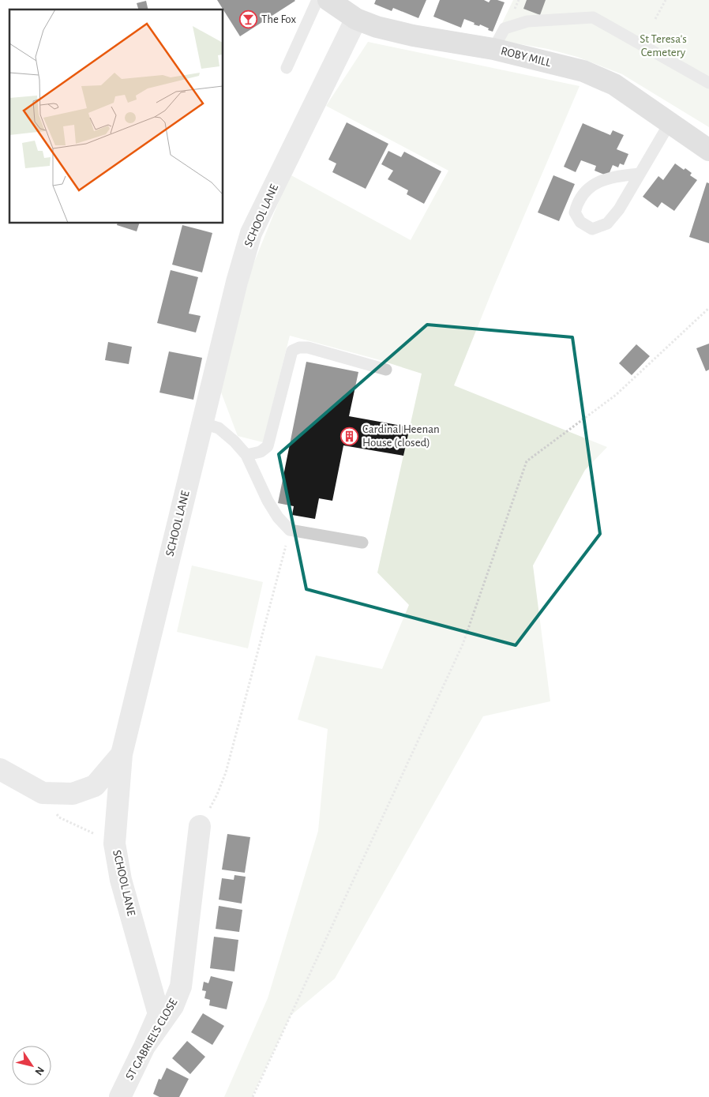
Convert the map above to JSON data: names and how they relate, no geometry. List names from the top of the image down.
{
  "streets": {
    "street": ["ROBY MILL", "SCHOOL LANE", "ST GABRIEL'S CLOSE"]
  },
  "crossings": [
    ["ROBY MILL", "SCHOOL LANE"],
    ["SCHOOL LANE", "ST GABRIEL'S CLOSE"]
  ],
  "parks": ["St Teresa's Cemetery"],
  "places": {
    "bar": ["The Fox"],
    "building": ["Cardinal Heenan House (closed)"]
  },
  "north": "bottom right"
}
